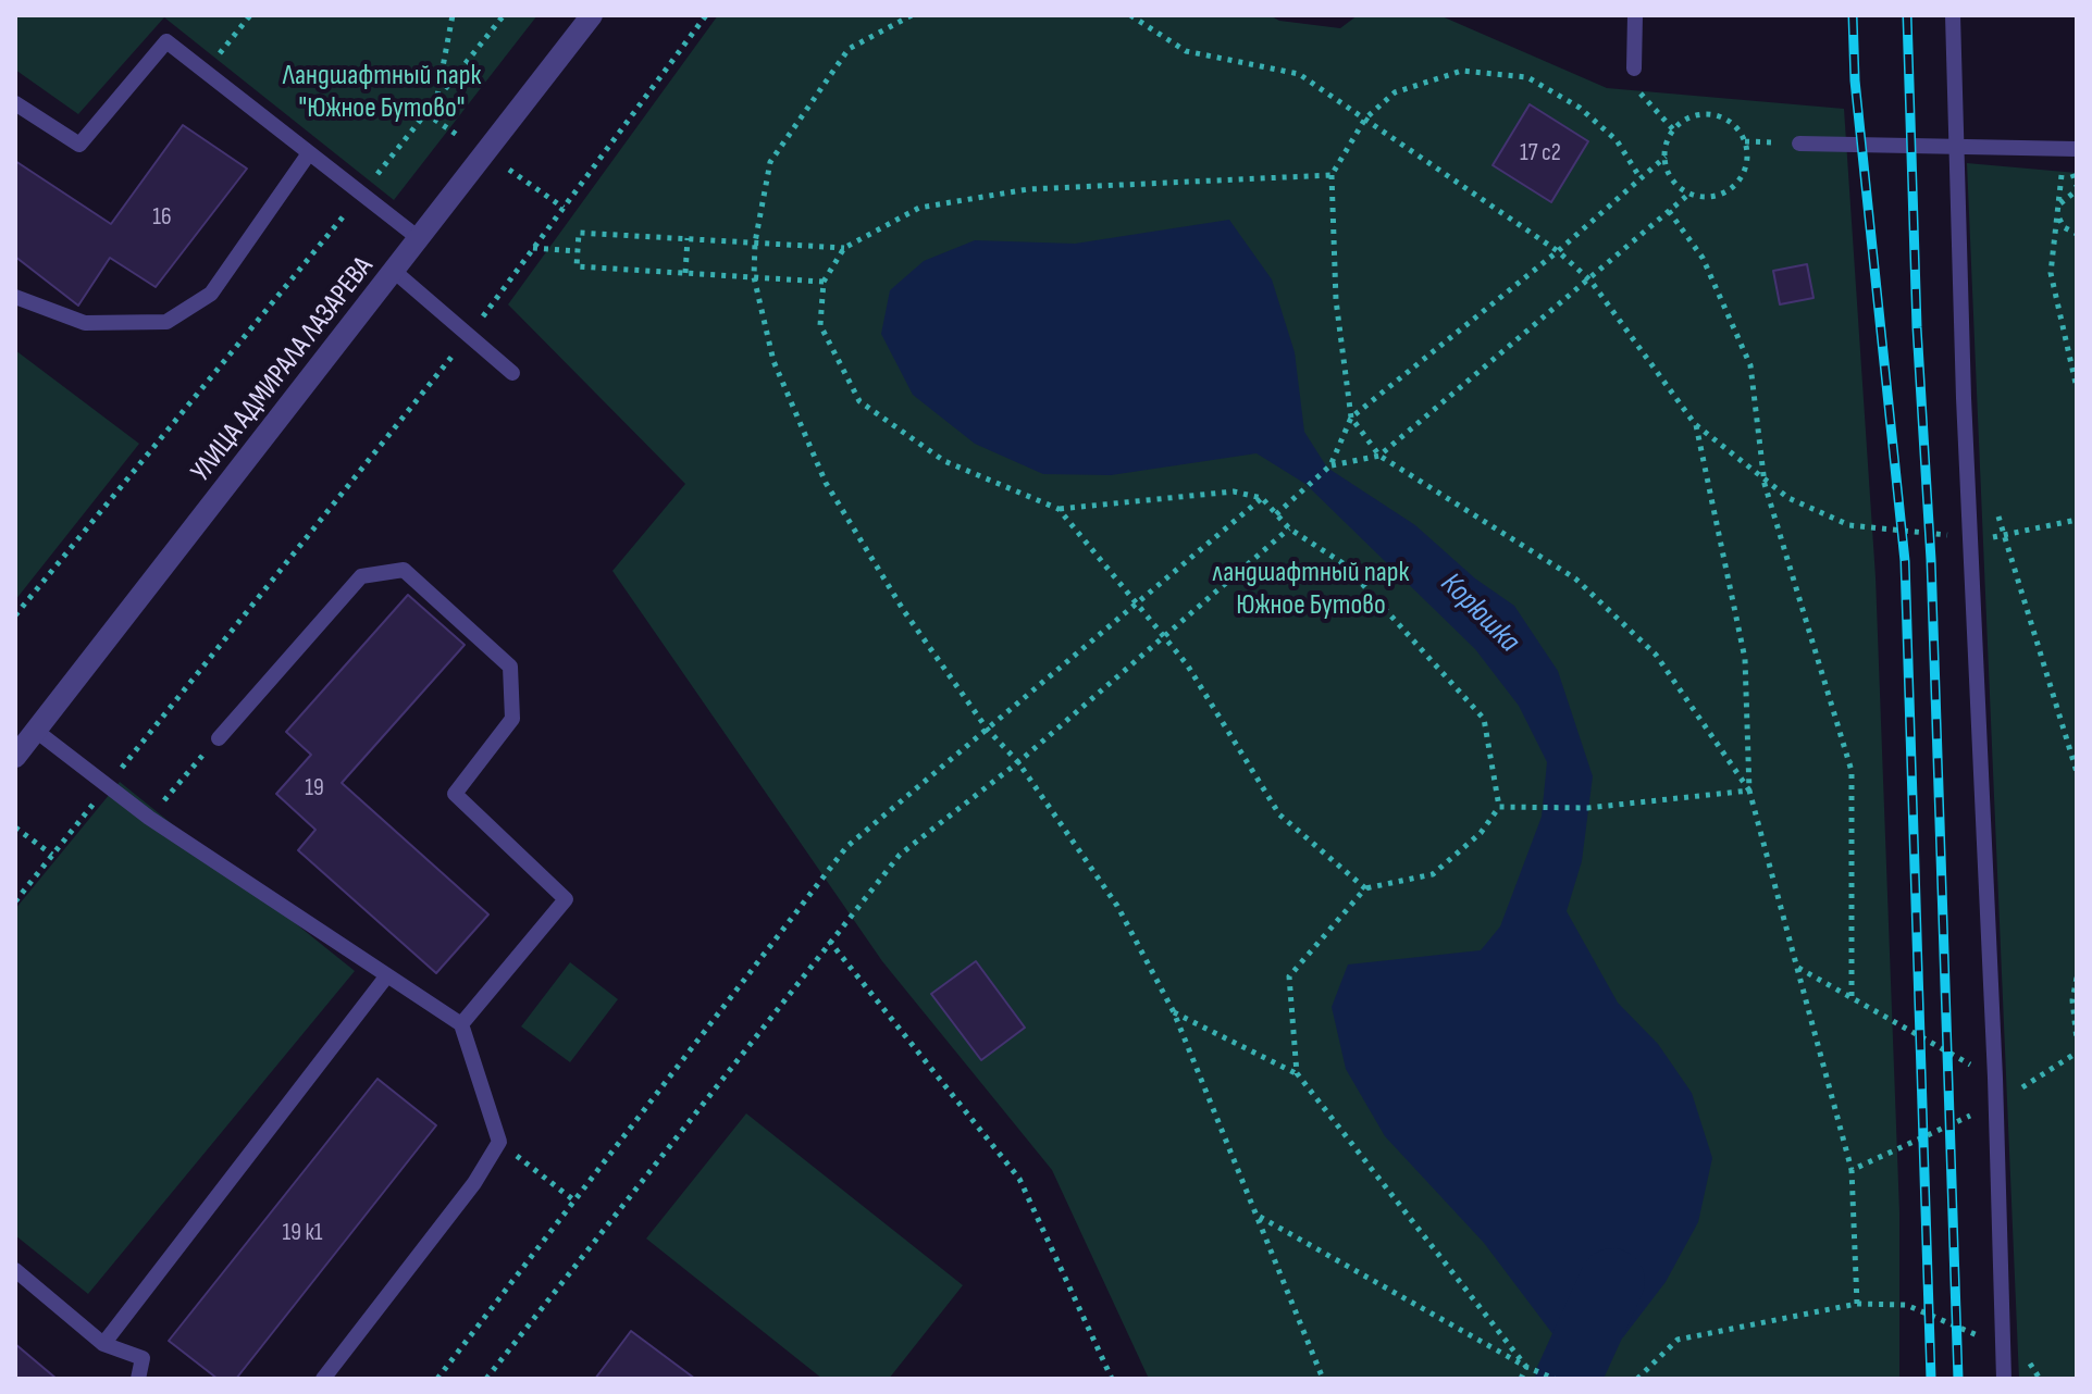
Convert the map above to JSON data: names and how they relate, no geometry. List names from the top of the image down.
{
  "streets": {
    "street": ["УЛИЦА АДМИРАЛА ЛАЗАРЕВА"]
  },
  "water": ["Корюшка"],
  "parks": ["Ландшафтный парк \"Южное Бутово\"", "ландшафтный парк Южное Бутово"],
  "house_numbers": [
    "17 с2",
    "16",
    "19",
    "19 к1"
  ]
}
